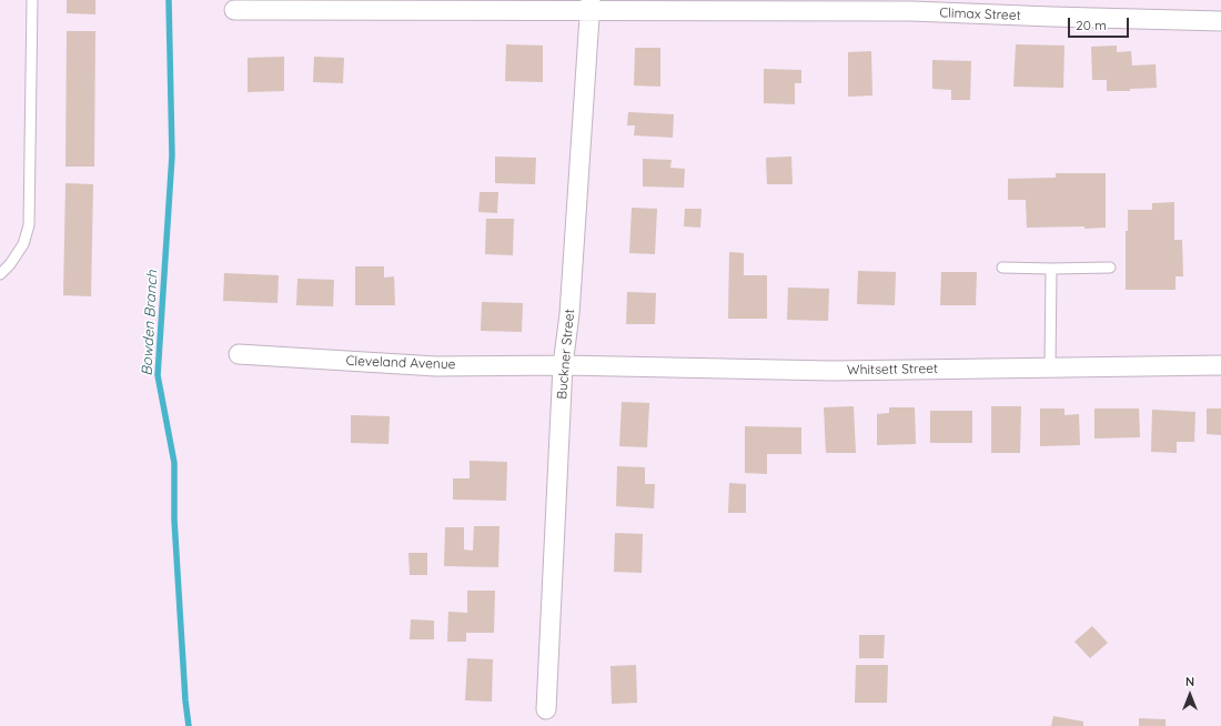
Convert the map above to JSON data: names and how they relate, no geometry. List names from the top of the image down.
{
  "streets": {
    "street": [
      "Climax Street",
      "Buckner Street",
      "Cleveland Avenue",
      "Whitsett Street"
    ]
  },
  "crossings": [
    ["Climax Street", "Buckner Street"],
    ["Buckner Street", "Cleveland Avenue"],
    ["Buckner Street", "Whitsett Street"],
    ["Cleveland Avenue", "Whitsett Street"]
  ],
  "water": ["Bowden Branch"],
  "scale_bar": "20 m",
  "north": "top"
}
